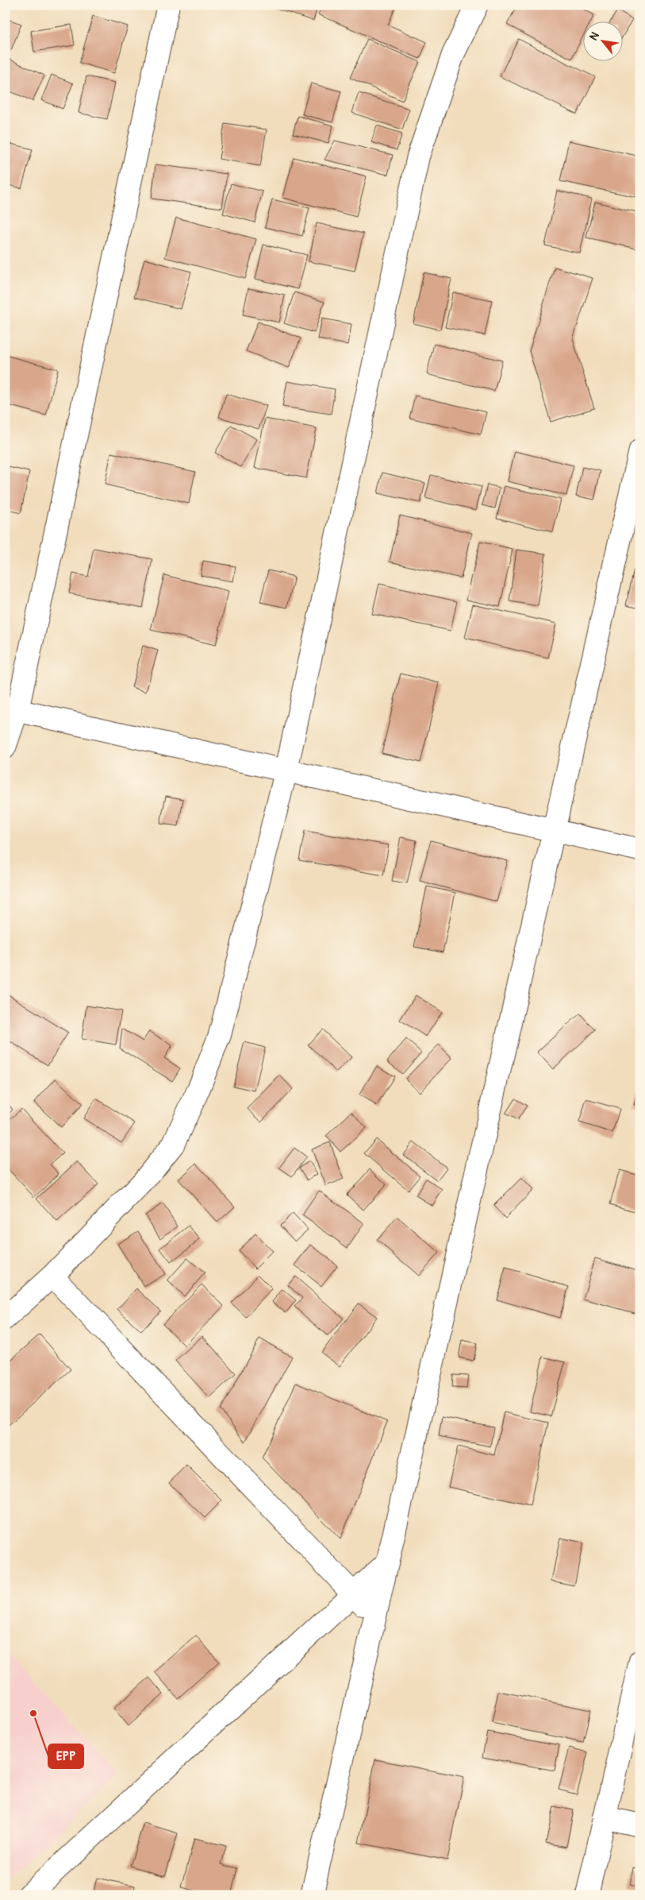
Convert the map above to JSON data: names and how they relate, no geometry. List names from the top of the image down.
{
  "places": ["EPP"],
  "north": "top left"
}
